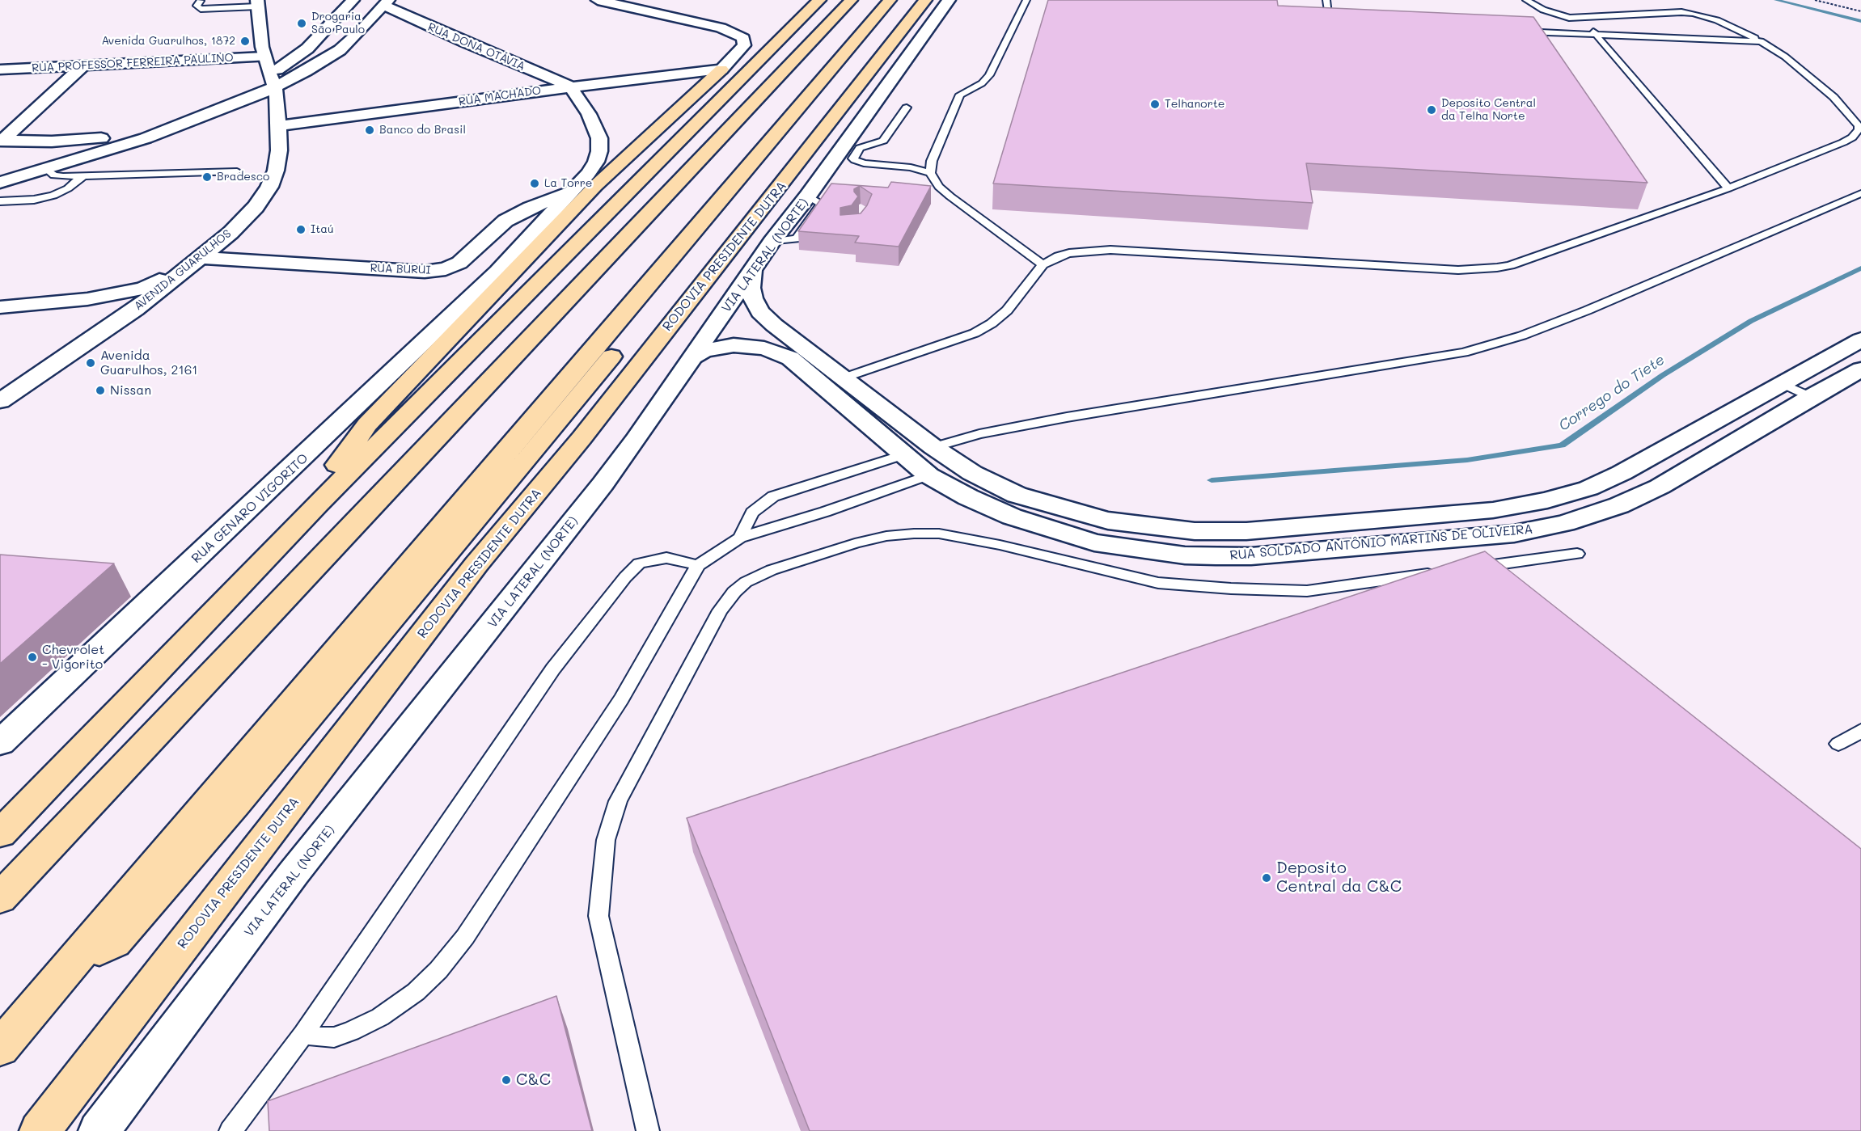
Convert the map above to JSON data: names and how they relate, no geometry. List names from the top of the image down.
{
  "streets": {
    "highway": ["RODOVIA PRESIDENTE DUTRA"],
    "street": [
      "RUA DONA OTÁVIA",
      "RUA PROFESSOR FERREIRA PAULINO",
      "RUA MACHADO",
      "VIA LATERAL (NORTE)",
      "RUA BURUI",
      "AVENIDA GUARULHOS",
      "RUA GENARO VIGORITO",
      "RUA SOLDADO ANTÔNIO MARTINS DE OLIVEIRA"
    ]
  },
  "crossings": [
    ["RUA DONA OTÁVIA", "RUA MACHADO"],
    ["RUA DONA OTÁVIA", "RUA GENARO VIGORITO"],
    ["RUA PROFESSOR FERREIRA PAULINO", "AVENIDA GUARULHOS"],
    ["RUA MACHADO", "AVENIDA GUARULHOS"],
    ["RUA MACHADO", "RUA GENARO VIGORITO"],
    ["VIA LATERAL (NORTE)", "RUA SOLDADO ANTÔNIO MARTINS DE OLIVEIRA"],
    ["RUA BURUI", "AVENIDA GUARULHOS"],
    ["RUA BURUI", "RUA GENARO VIGORITO"]
  ],
  "water": ["Corrego do Tiete"],
  "places": [
    "Drogaria São Paulo",
    "Avenida Guarulhos, 1872",
    "Telhanorte",
    "Deposito Central da Telha Norte",
    "Banco do Brasil",
    "Bradesco",
    "La Torre",
    "Itaú",
    "Avenida Guarulhos, 2161",
    "Nissan",
    "Chevrolet - Vigorito",
    "Deposito Central da C&C",
    "C&C"
  ]
}
